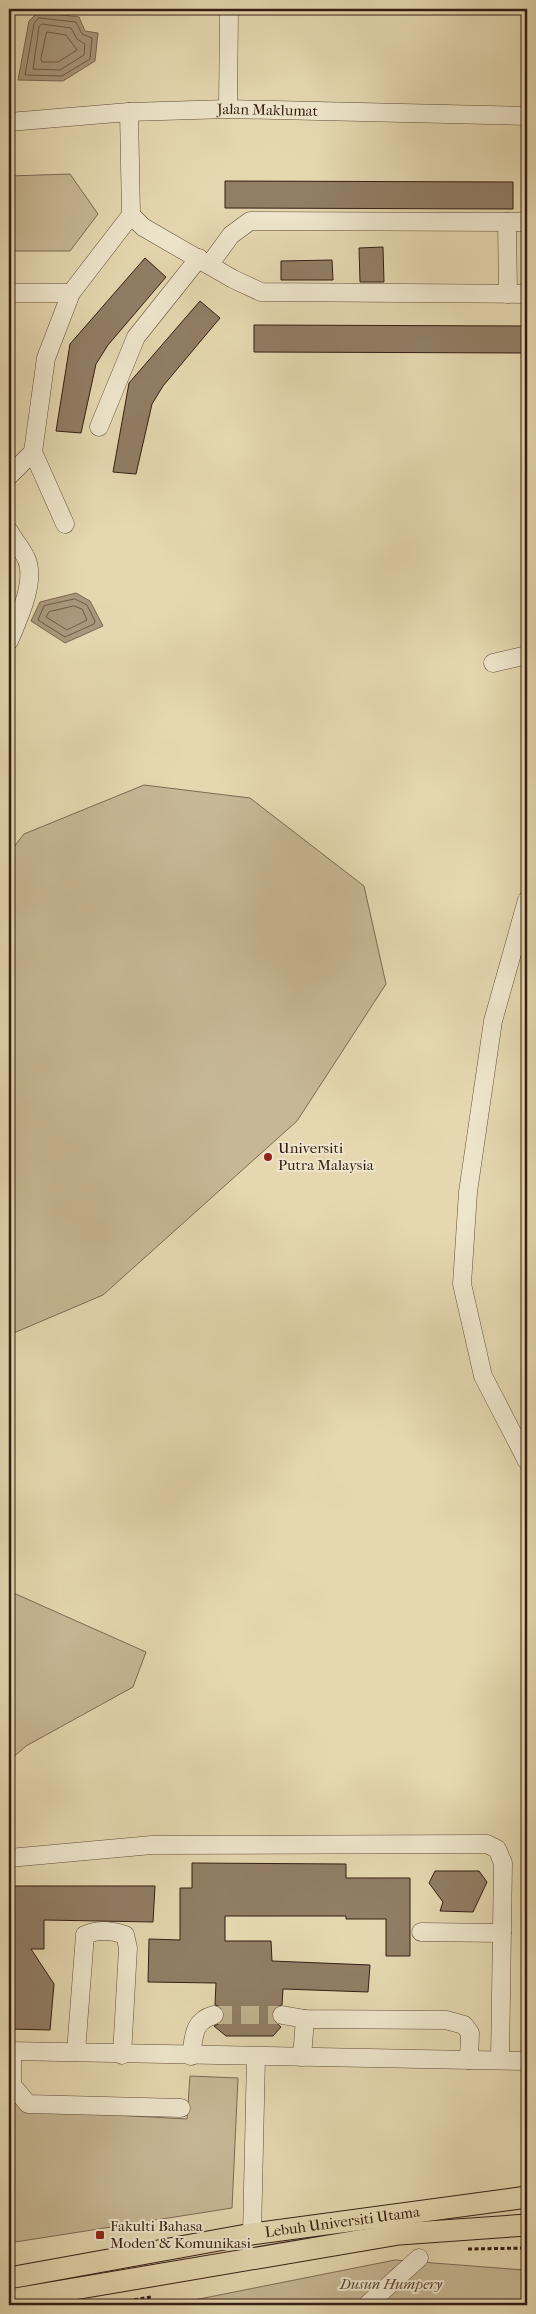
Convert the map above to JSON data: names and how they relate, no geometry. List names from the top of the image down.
{
  "streets": {
    "main road": ["Lebuh Universiti Utama"],
    "street": ["Jalan Maklumat"]
  },
  "parks": ["Dusun Humpery"],
  "places": {
    "other": ["Universiti Putra Malaysia"],
    "transit": ["Fakulti Bahasa Moden & Komunikasi"]
  }
}
